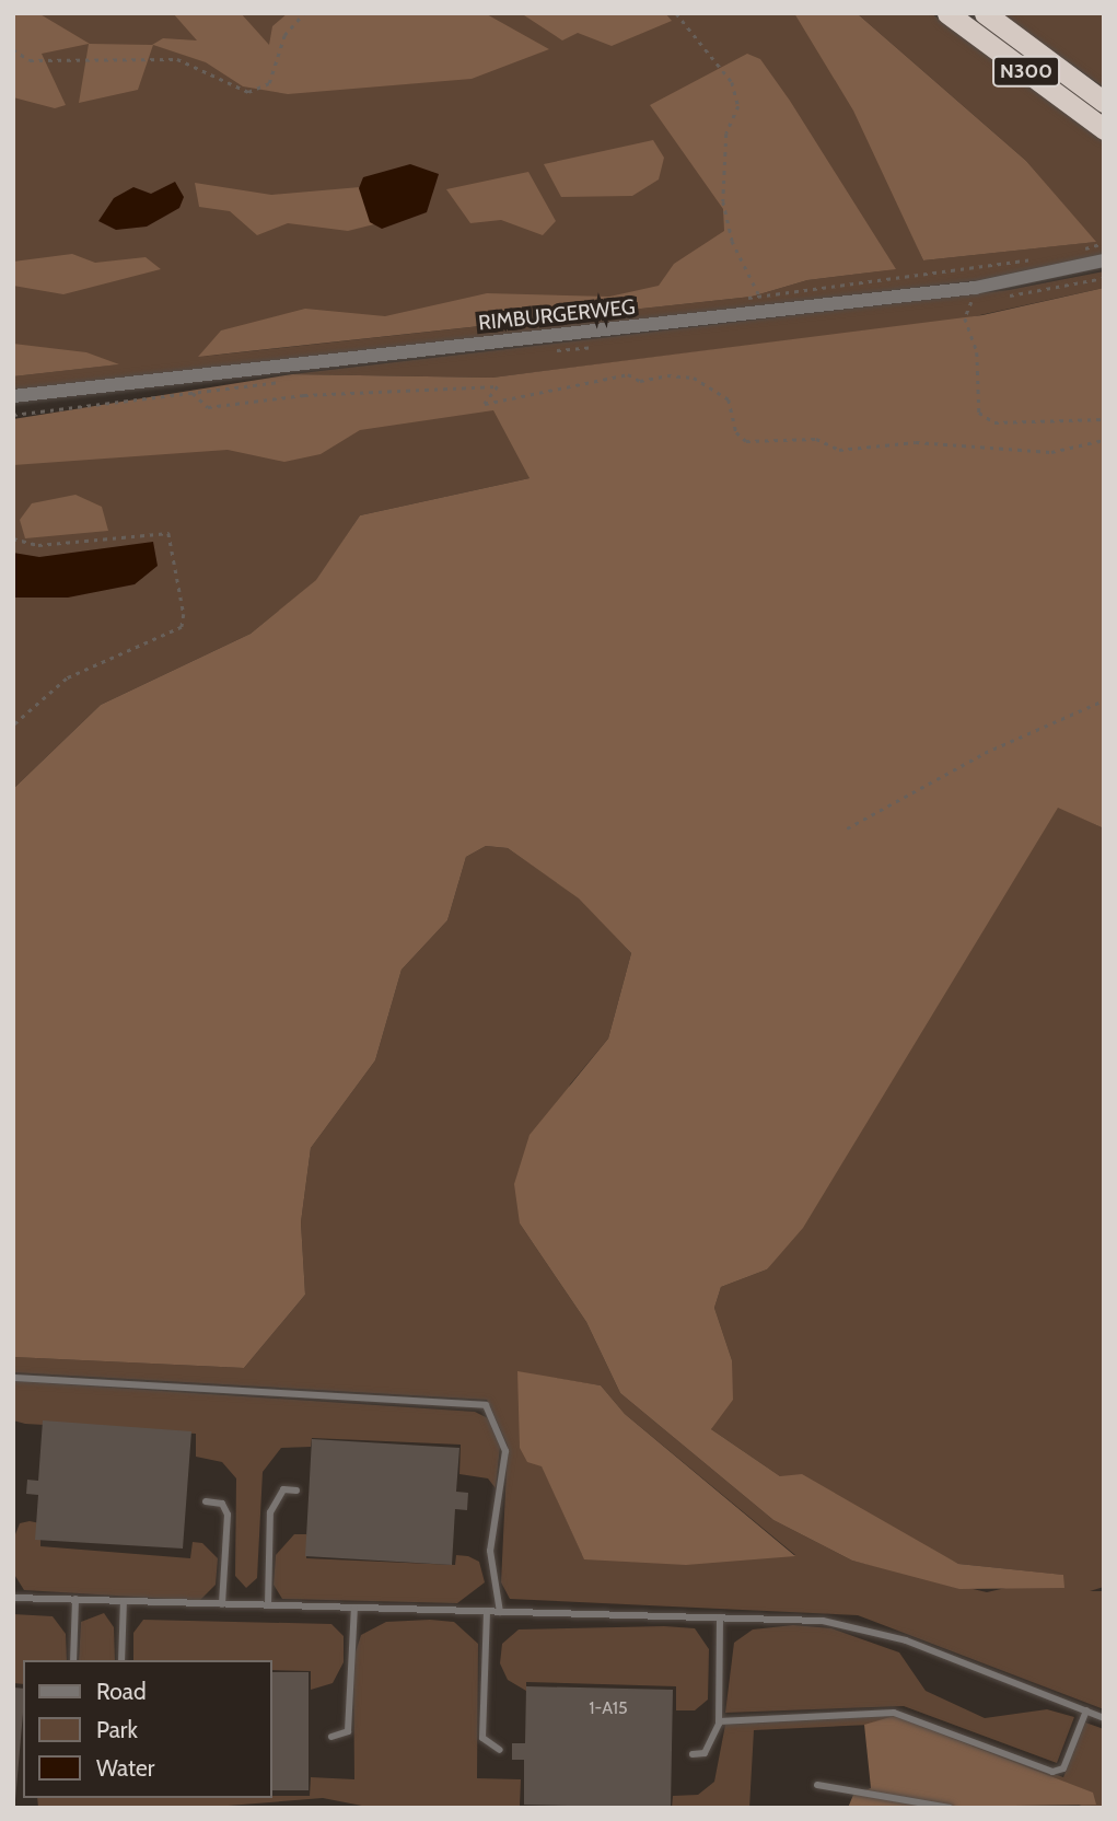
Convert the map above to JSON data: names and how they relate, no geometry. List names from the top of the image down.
{
  "streets": {
    "highway": ["N300"],
    "street": ["RIMBURGERWEG"]
  },
  "house_numbers": ["1-A15"],
  "legend": ["Road", "Park", "Water"]
}
